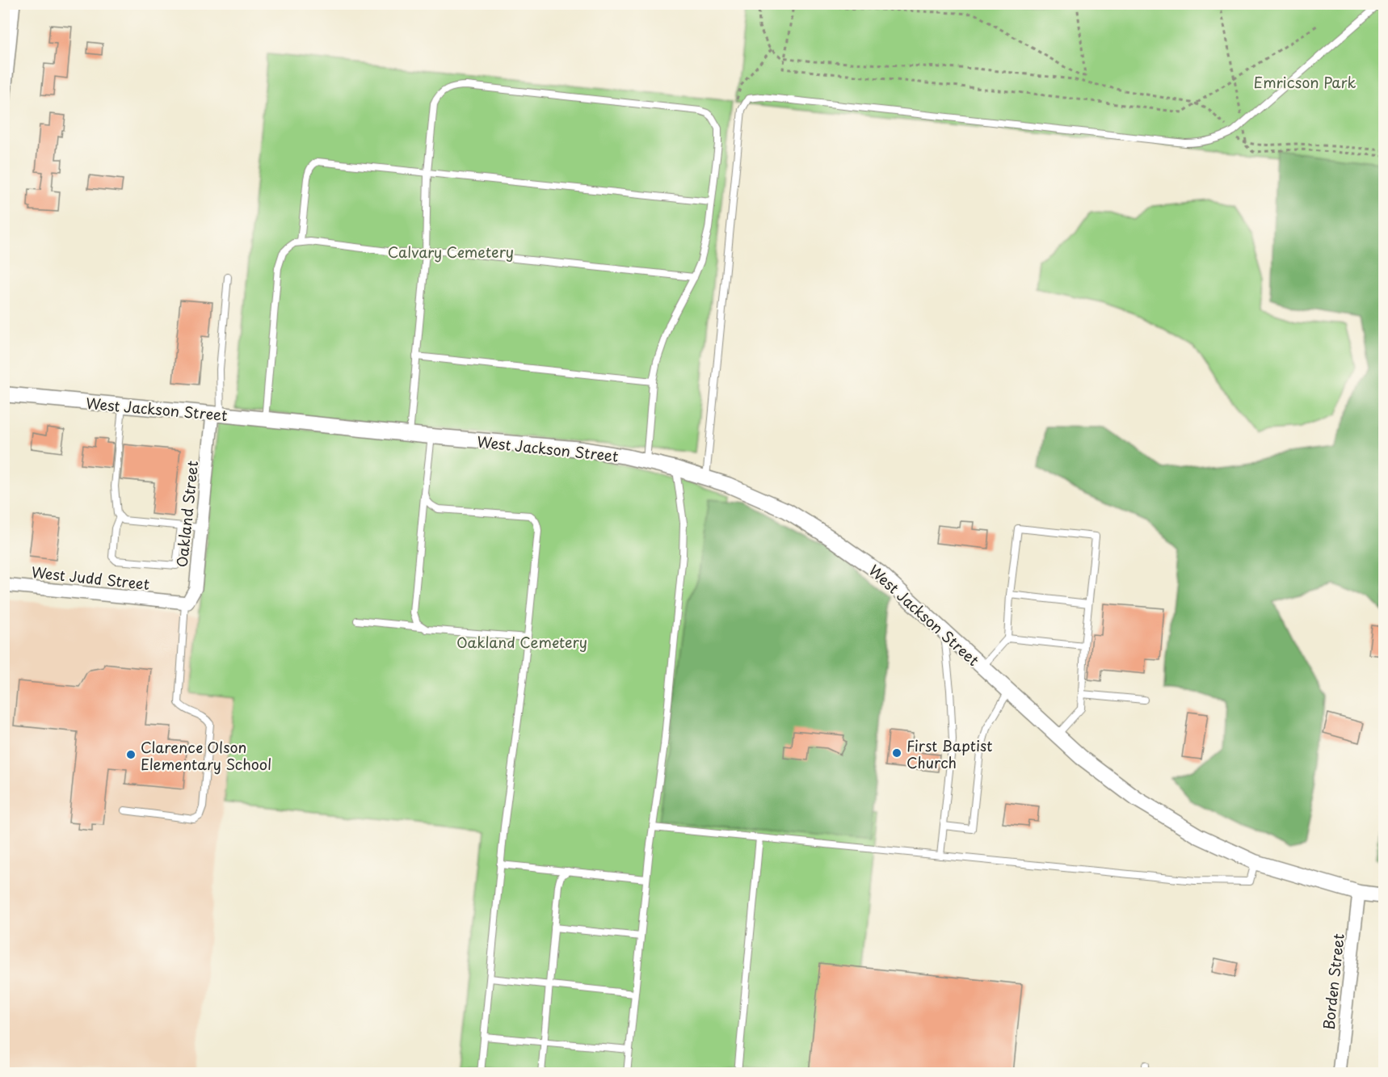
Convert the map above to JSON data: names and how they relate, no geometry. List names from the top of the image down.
{
  "streets": {
    "street": [
      "West Jackson Street",
      "Oakland Street",
      "West Judd Street",
      "Borden Street"
    ]
  },
  "crossings": [
    ["West Jackson Street", "Oakland Street"],
    ["West Jackson Street", "Borden Street"],
    ["Oakland Street", "West Judd Street"]
  ],
  "parks": ["Emricson Park", "Calvary Cemetery", "Oakland Cemetery"],
  "places": ["First Baptist Church", "Clarence Olson Elementary School"]
}
